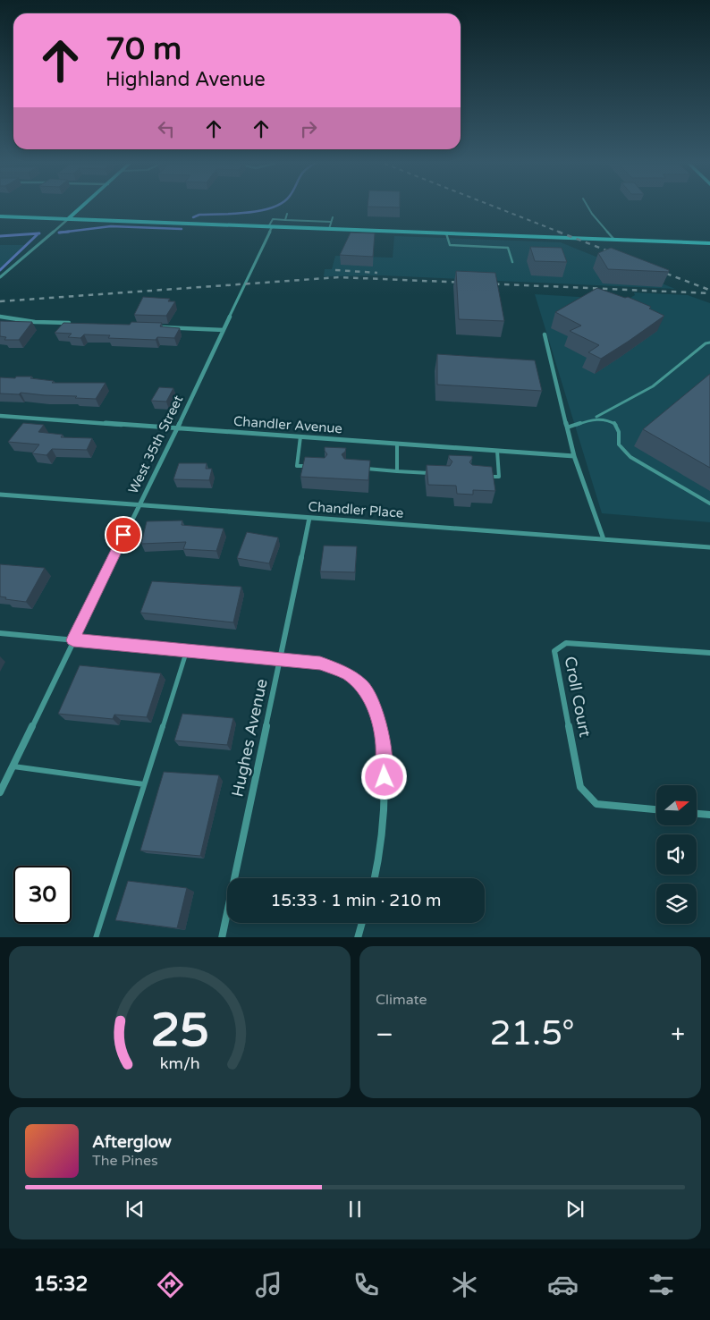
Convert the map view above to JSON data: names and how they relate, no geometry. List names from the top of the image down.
{
  "streets": {
    "street": [
      "Chandler Avenue",
      "West 35th Street",
      "Chandler Place",
      "Croll Court",
      "Hughes Avenue"
    ]
  },
  "crossings": [
    ["Chandler Avenue", "West 35th Street"],
    ["West 35th Street", "Chandler Place"],
    ["Chandler Place", "Hughes Avenue"]
  ],
  "north": "right",
  "page": {
    "turn": ["70 m", "Highland Avenue"],
    "limit": "30",
    "trip": "15:33 · 1 min · 210 m",
    "tile": "Climate",
    "heat": ["−", "21.5°", "+"],
    "song": ["Afterglow", "The Pines"],
    "tabs": "15:32",
    "gauge": ["25", "km/h"]
  }
}
